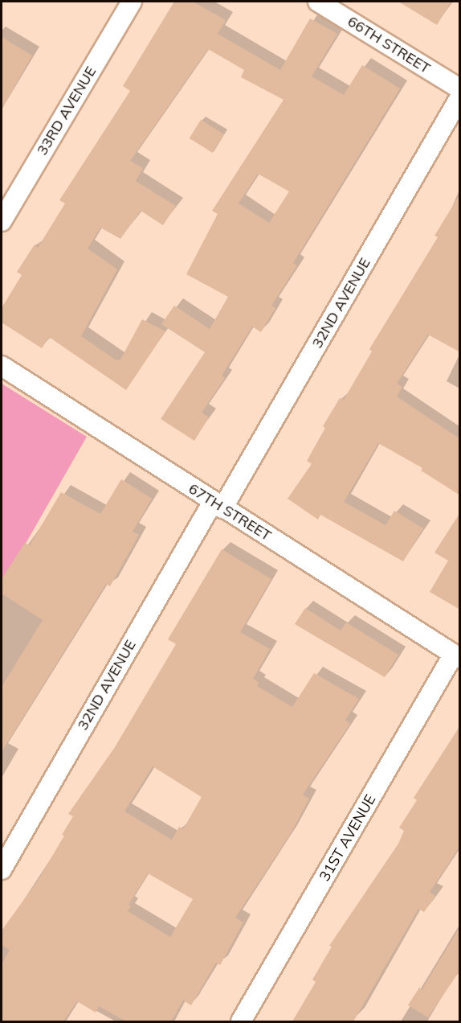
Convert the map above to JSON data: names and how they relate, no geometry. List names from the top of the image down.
{
  "streets": {
    "street": [
      "66TH STREET",
      "33RD AVENUE",
      "32ND AVENUE",
      "67TH STREET",
      "31ST AVENUE"
    ]
  },
  "crossings": [
    ["32ND AVENUE", "67TH STREET"],
    ["67TH STREET", "31ST AVENUE"]
  ]
}
